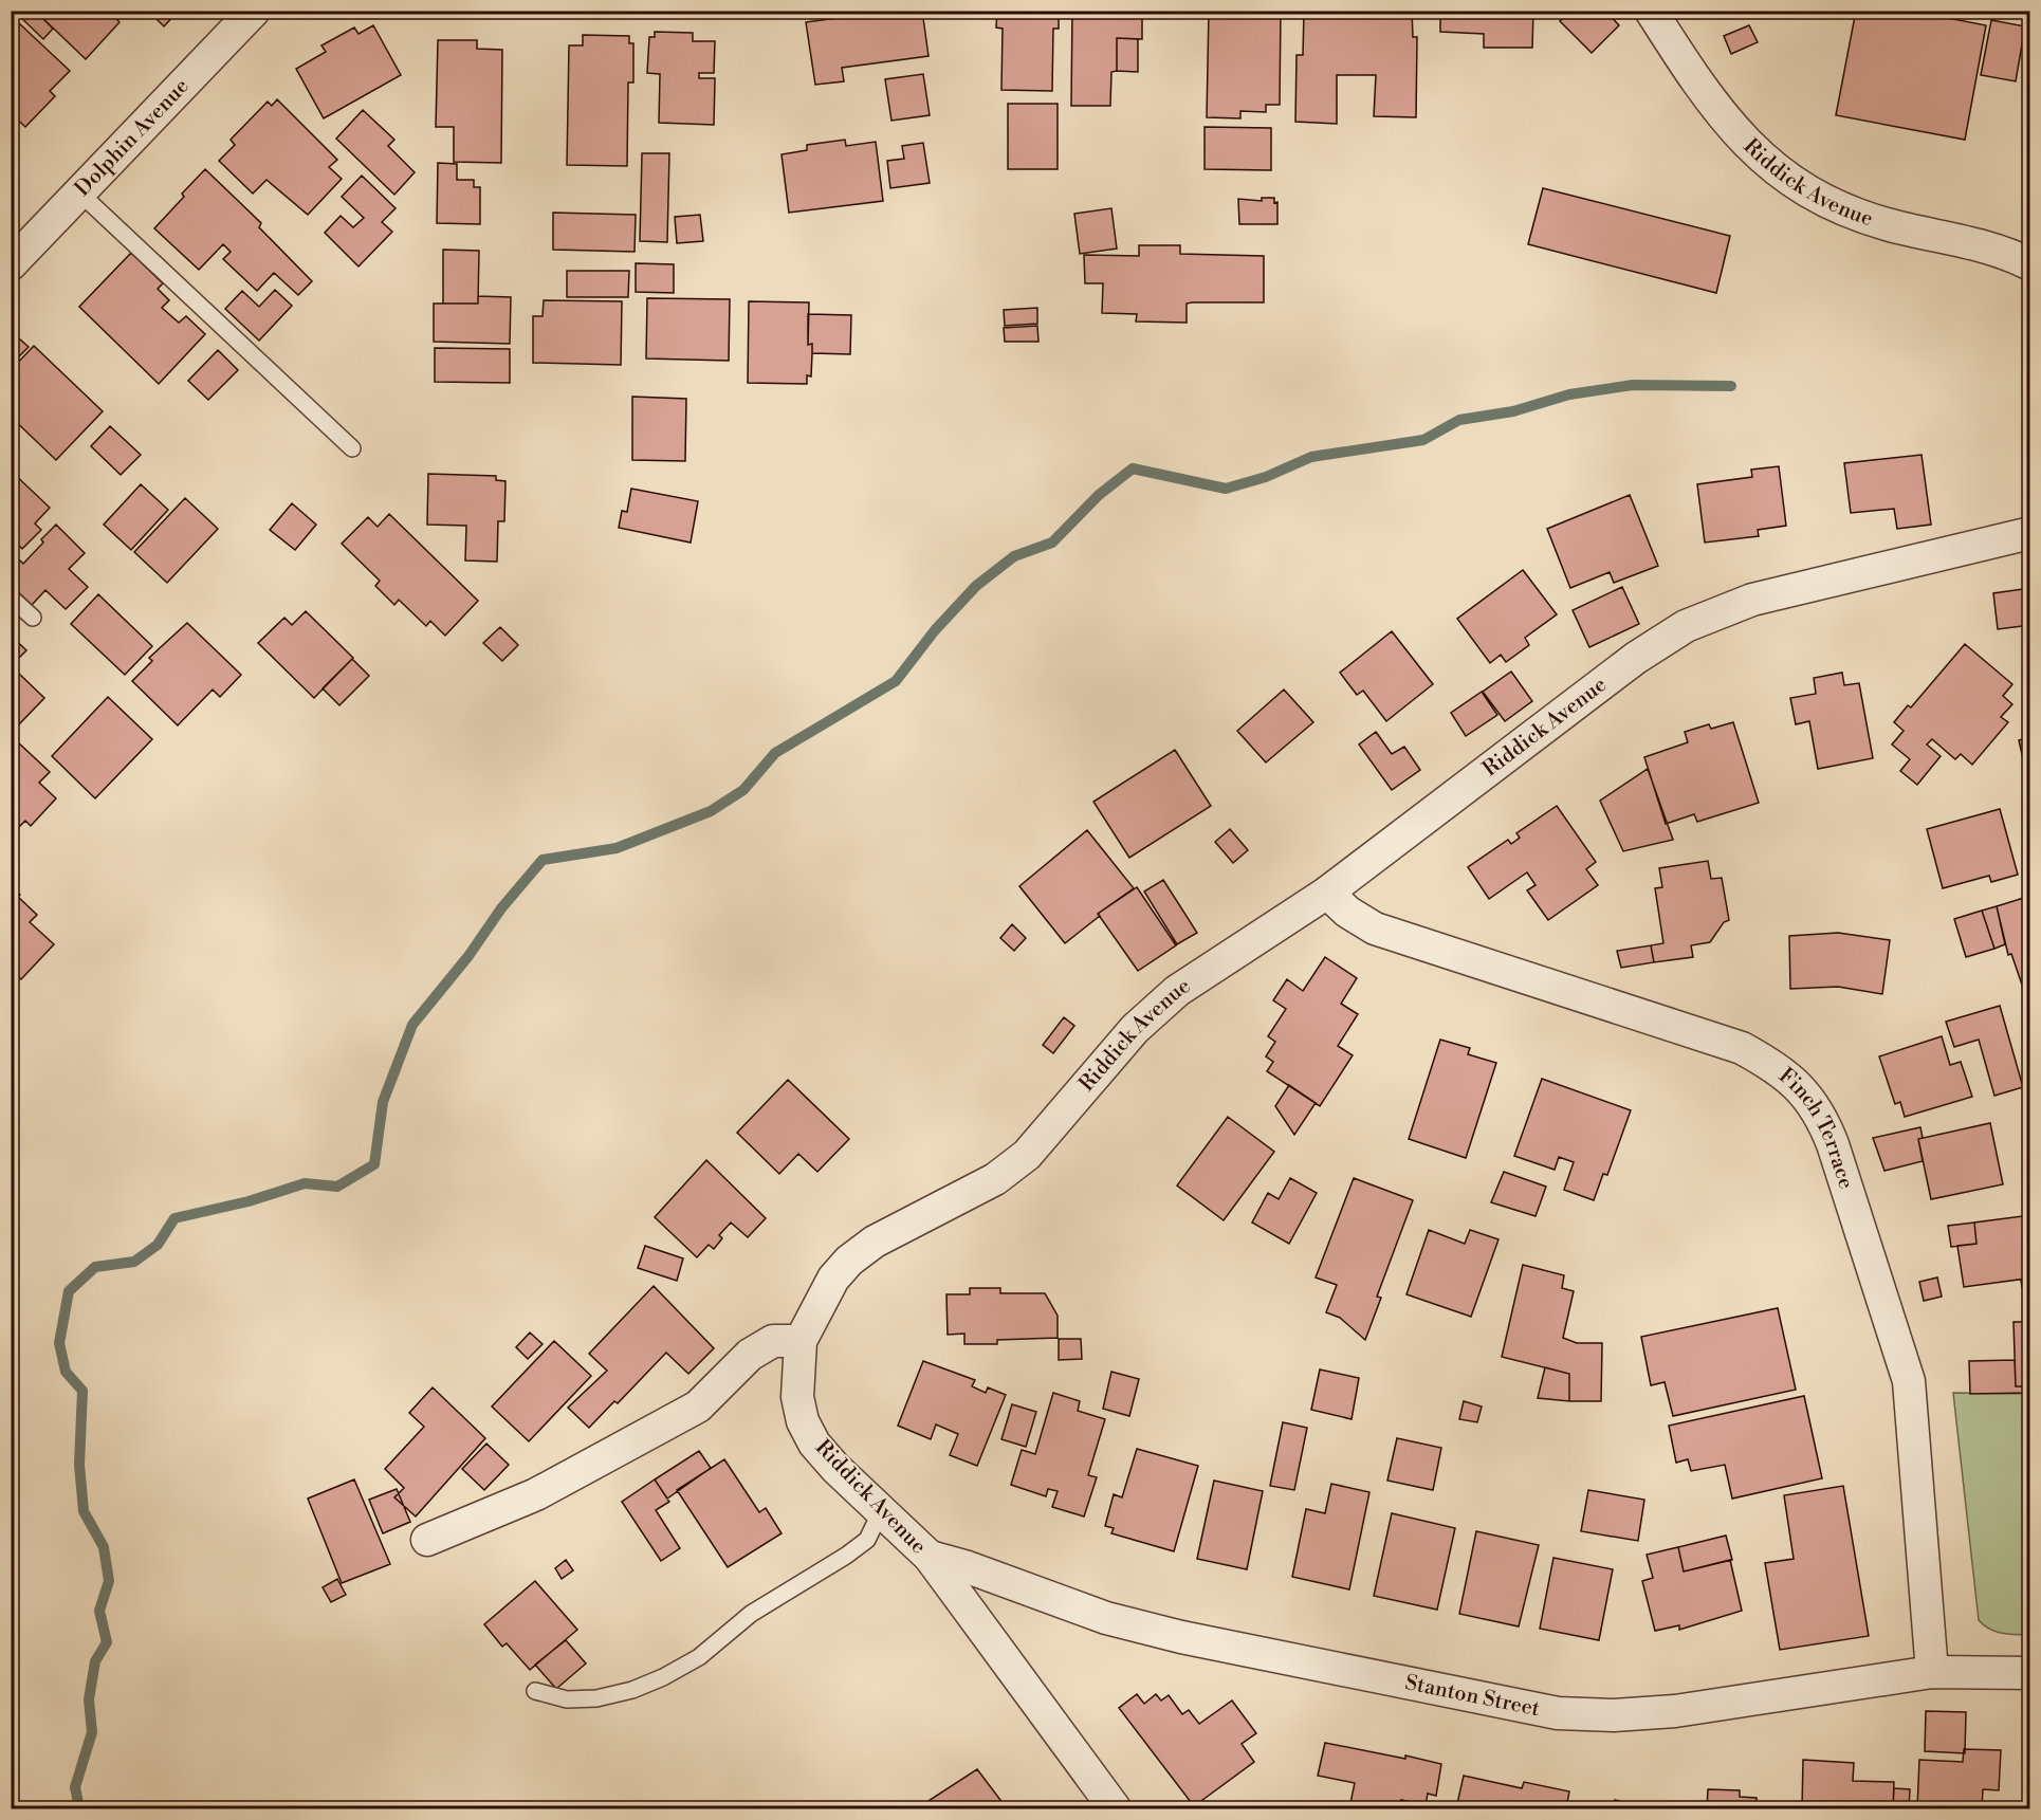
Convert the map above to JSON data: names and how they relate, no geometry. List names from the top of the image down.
{
  "streets": {
    "street": [
      "Dolphin Avenue",
      "Riddick Avenue",
      "Finch Terrace",
      "Stanton Street"
    ]
  },
  "crossings": [
    ["Riddick Avenue", "Finch Terrace"],
    ["Riddick Avenue", "Stanton Street"],
    ["Finch Terrace", "Stanton Street"]
  ]
}
